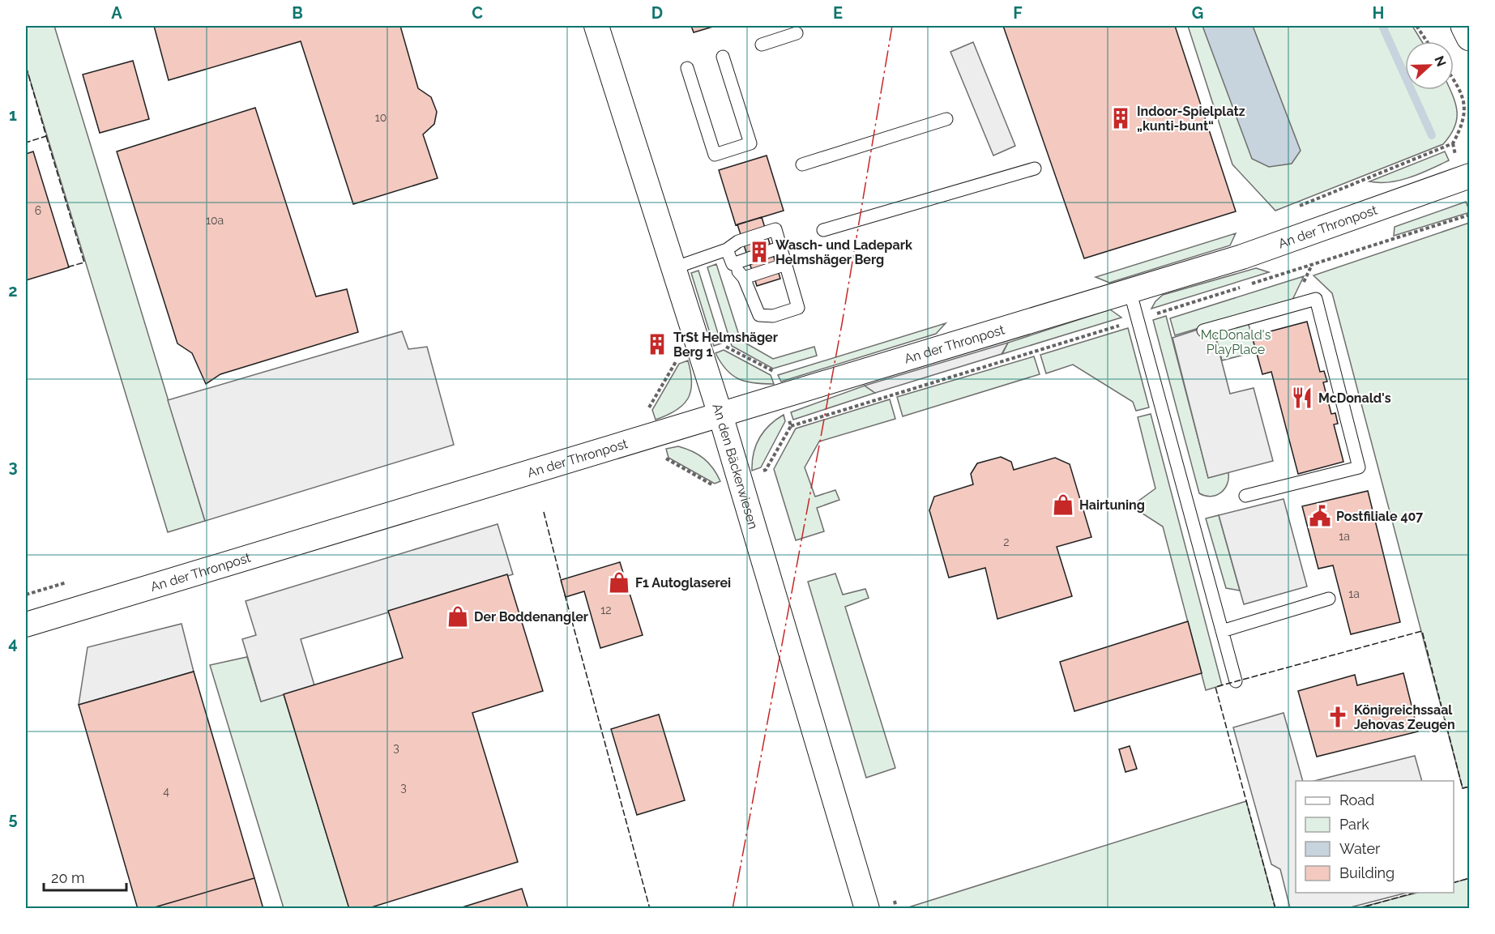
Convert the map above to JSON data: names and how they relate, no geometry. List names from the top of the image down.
{
  "streets": {
    "street": ["An der Thronpost", "An den Bäckerwiesen"]
  },
  "crossings": [
    ["An der Thronpost", "An den Bäckerwiesen"]
  ],
  "parks": ["McDonald's PlayPlace"],
  "places": {
    "building": ["Indoor-Spielplatz „kunti-bunt“", "Wasch- und Ladepark Helmshäger Berg", "TrSt Helmshäger Berg 1"],
    "restaurant": ["McDonald's"],
    "shop": ["Hairtuning", "F1 Autoglaserei", "Der Boddenangler"],
    "public building": ["Postfiliale 407"],
    "church": ["Königreichssaal Jehovas Zeugen"]
  },
  "house_numbers": [
    "10",
    "6",
    "10a",
    "1a",
    "2",
    "1a",
    "12",
    "3",
    "3",
    "4"
  ],
  "legend": [
    "Road",
    "Park",
    "Water",
    "Building"
  ],
  "scale_bar": "20 m",
  "north": "right",
  "grid": {
    "columns": [
      "A",
      "B",
      "C",
      "D",
      "E",
      "F",
      "G",
      "H"
    ],
    "rows": [
      "1",
      "2",
      "3",
      "4",
      "5"
    ]
  }
}
